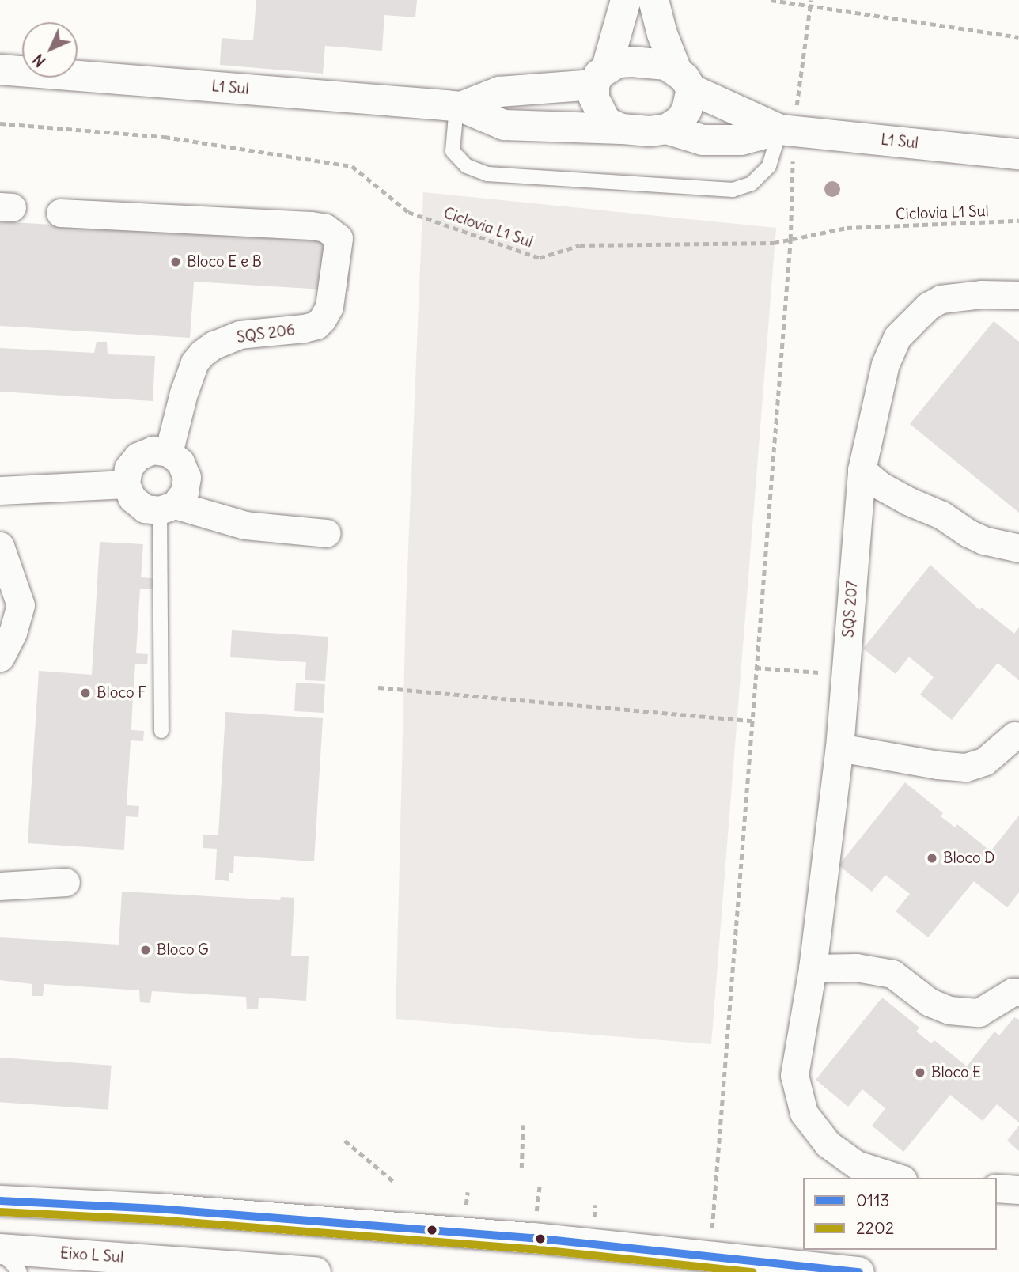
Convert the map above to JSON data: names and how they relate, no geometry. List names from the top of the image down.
{
  "streets": {
    "street": [
      "L1 Sul",
      "SQS 206",
      "SQS 207",
      "Eixo L Sul"
    ],
    "path": ["Ciclovia L1 Sul"]
  },
  "places": [
    "Bloco E e B",
    "Bloco F",
    "Bloco D",
    "Bloco G",
    "Bloco E"
  ],
  "lines": ["transit line 0113", "transit line 2202"],
  "legend": ["0113", "2202"],
  "north": "bottom left"
}
